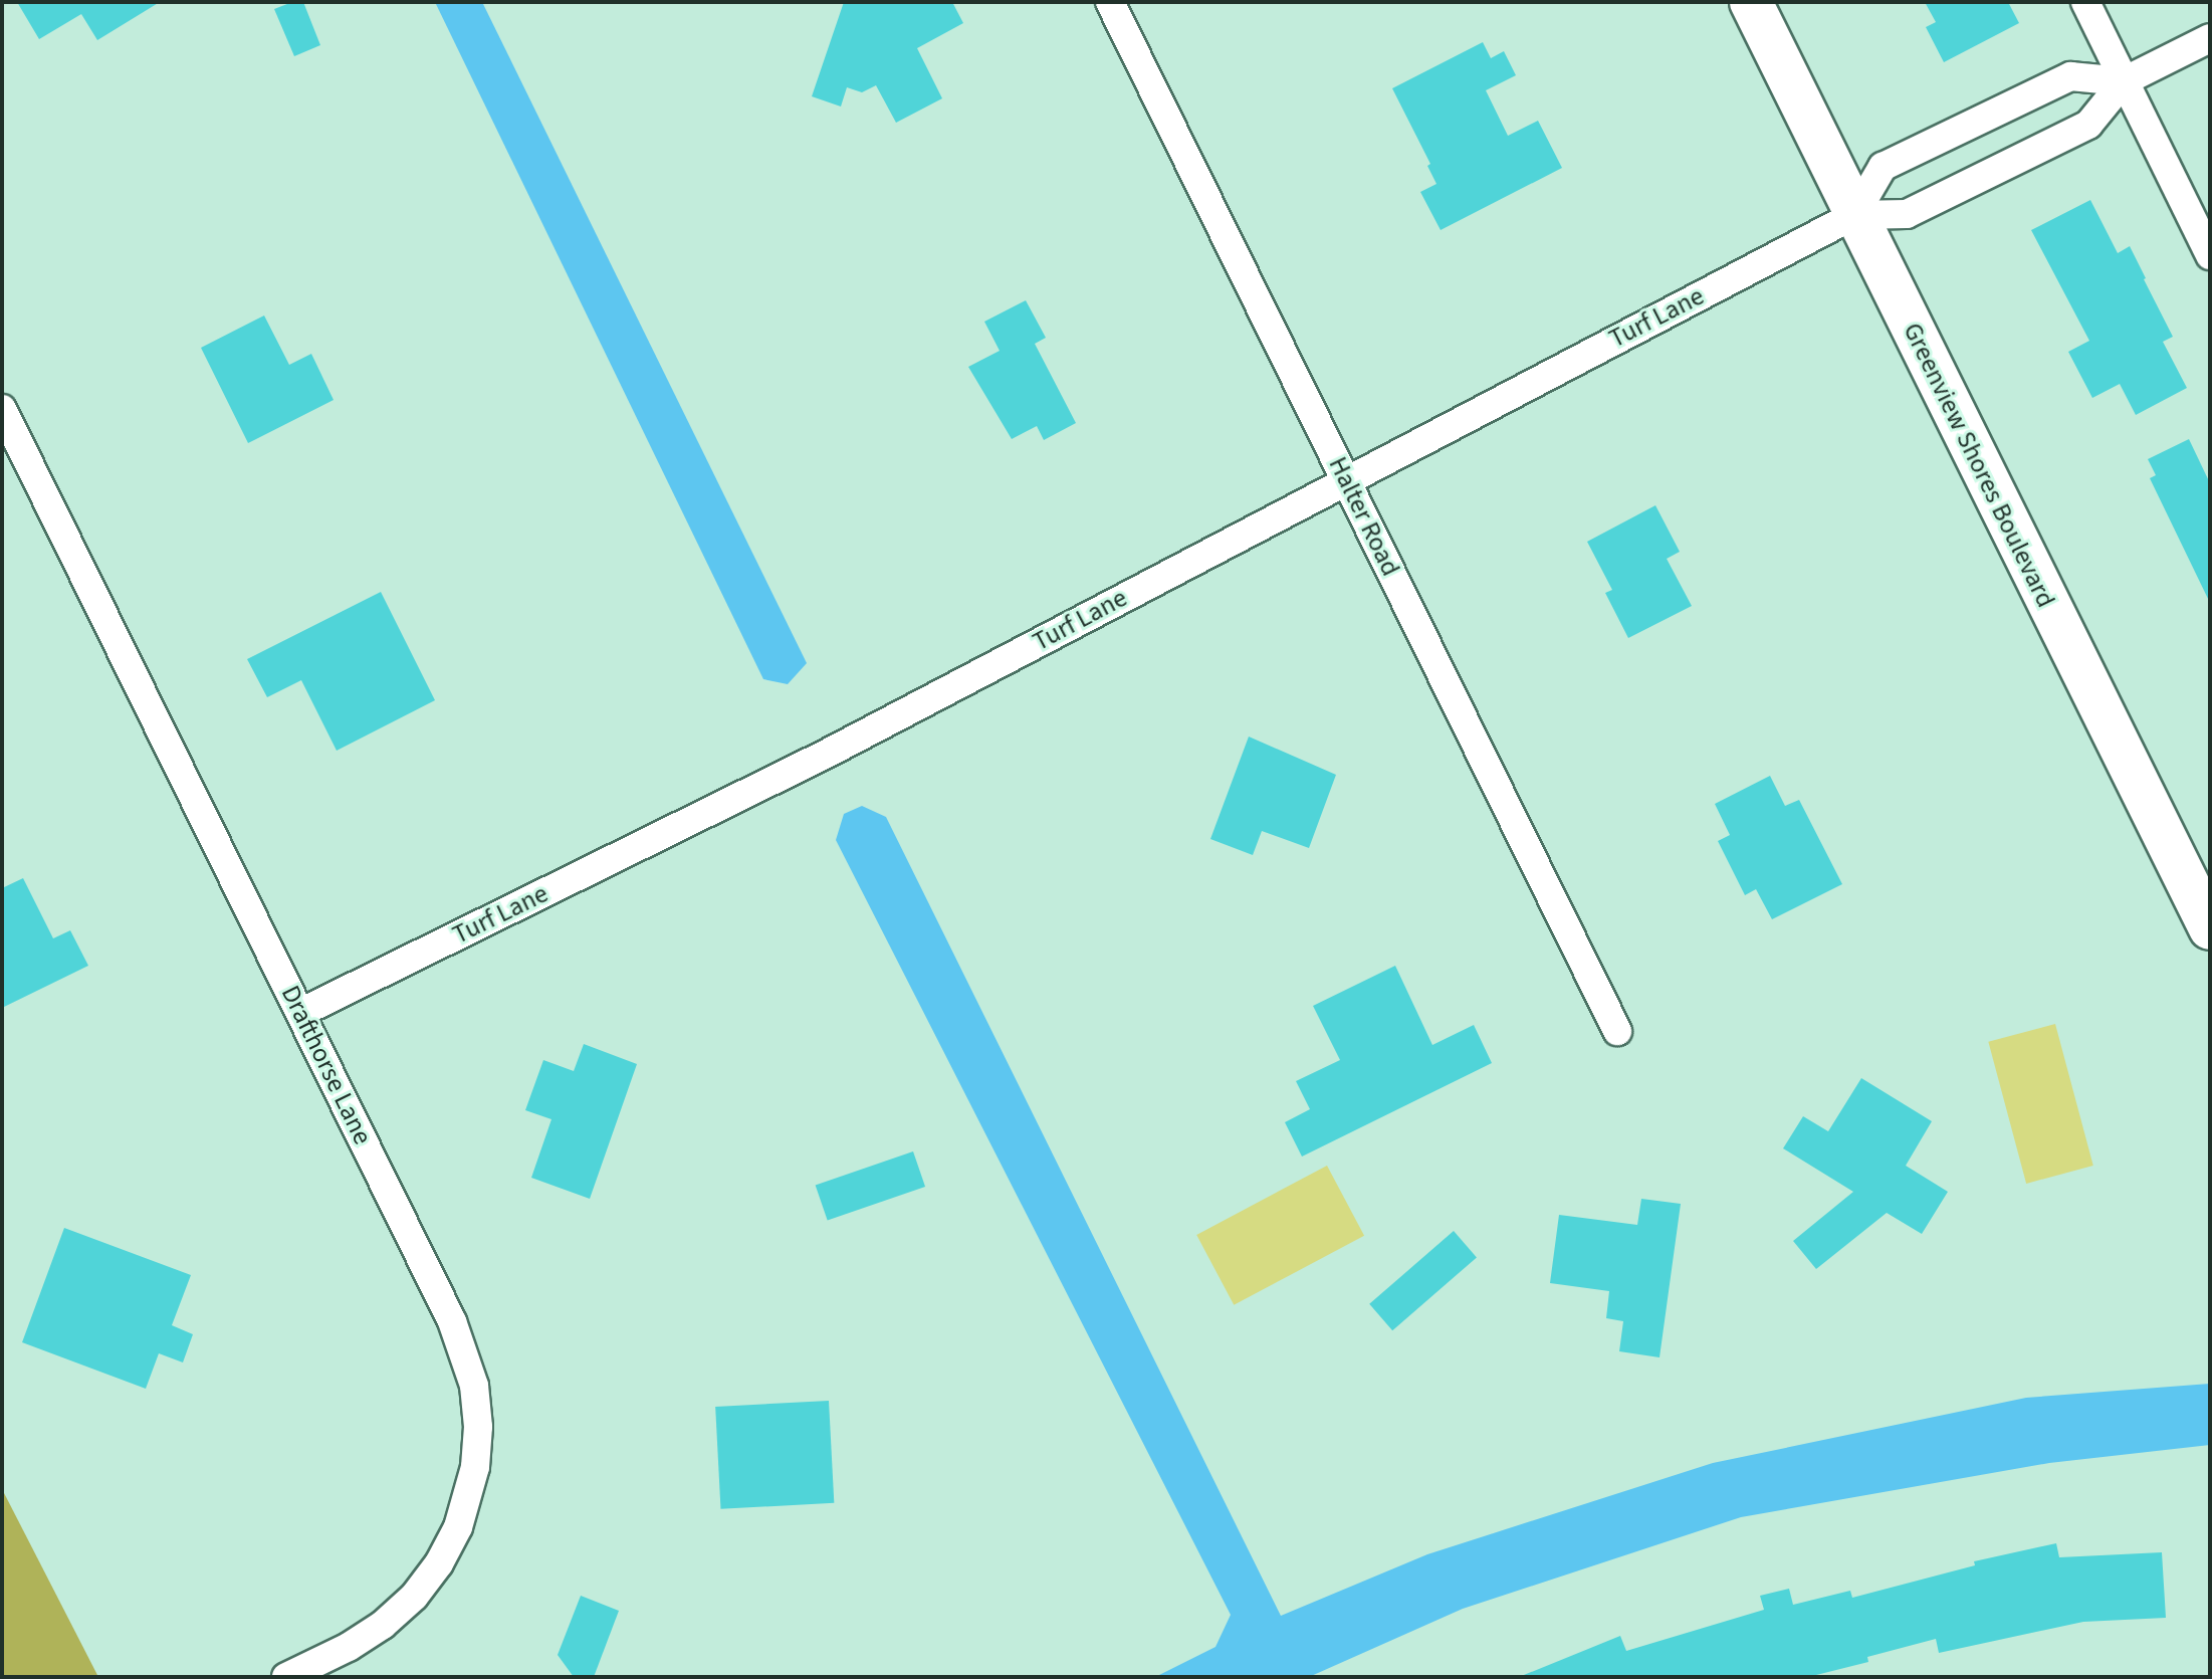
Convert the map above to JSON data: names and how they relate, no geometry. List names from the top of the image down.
{
  "streets": {
    "street": [
      "Turf Lane",
      "Greenview Shores Boulevard",
      "Halter Road",
      "Drafthorse Lane"
    ]
  },
  "crossings": [
    ["Turf Lane", "Greenview Shores Boulevard"],
    ["Turf Lane", "Halter Road"],
    ["Turf Lane", "Drafthorse Lane"]
  ]
}
